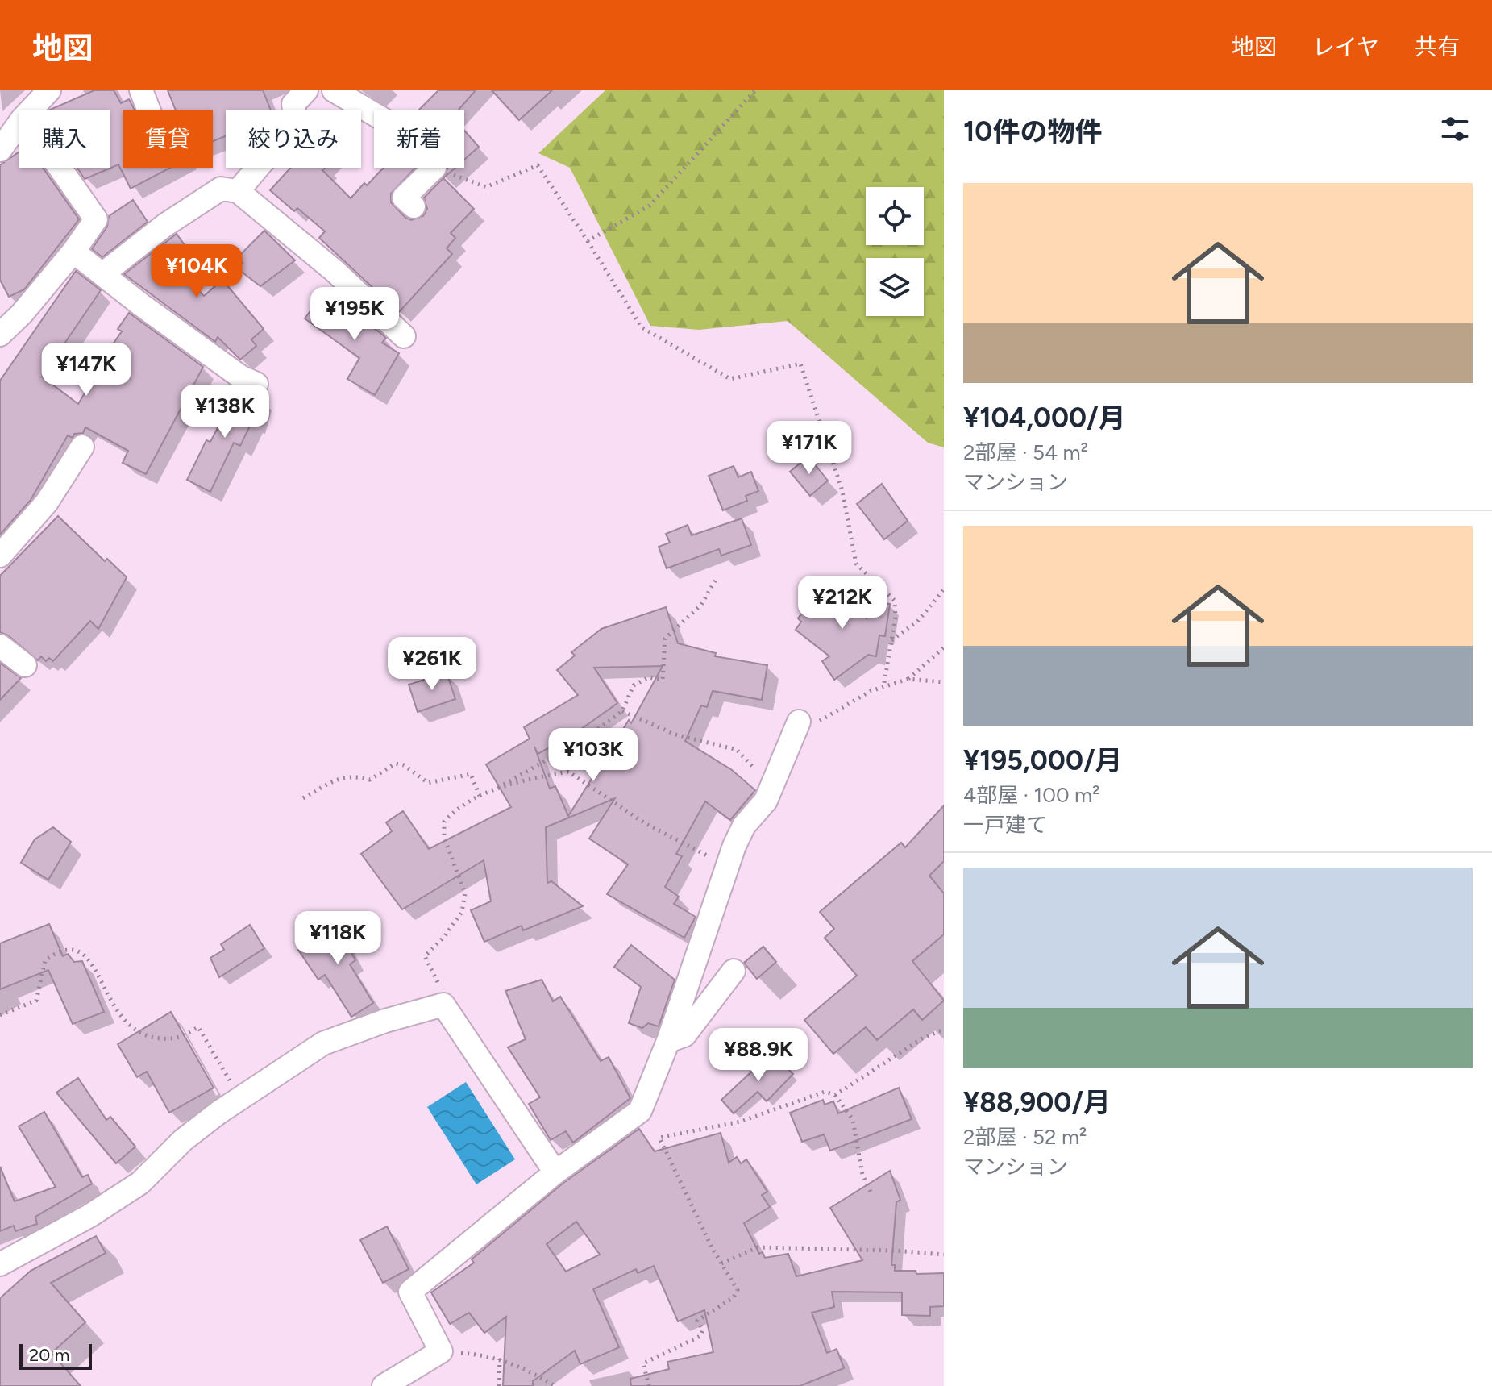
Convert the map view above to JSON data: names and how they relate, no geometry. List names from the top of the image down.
{
  "scale_bar": "20 m",
  "page": {
    "header": "地図",
    "nav": ["地図", "レイヤ", "共有"],
    "heading": "10件の物件",
    "chip": [
      "購入",
      "賃貸",
      "絞り込み",
      "新着"
    ],
    "list": [
      {
        "name": "¥104,000/月",
        "note": "2部屋 · 54 m² · マンション"
      },
      {
        "name": "¥195,000/月",
        "note": "4部屋 · 100 m² · 一戸建て"
      },
      {
        "name": "¥88,900/月",
        "note": "2部屋 · 52 m² · マンション"
      }
    ],
    "price": [
      "¥104K",
      "¥195K",
      "¥147K",
      "¥138K",
      "¥171K",
      "¥212K",
      "¥261K",
      "¥103K",
      "¥118K",
      "¥88.9K"
    ],
    "scale": "20 m"
  }
}
